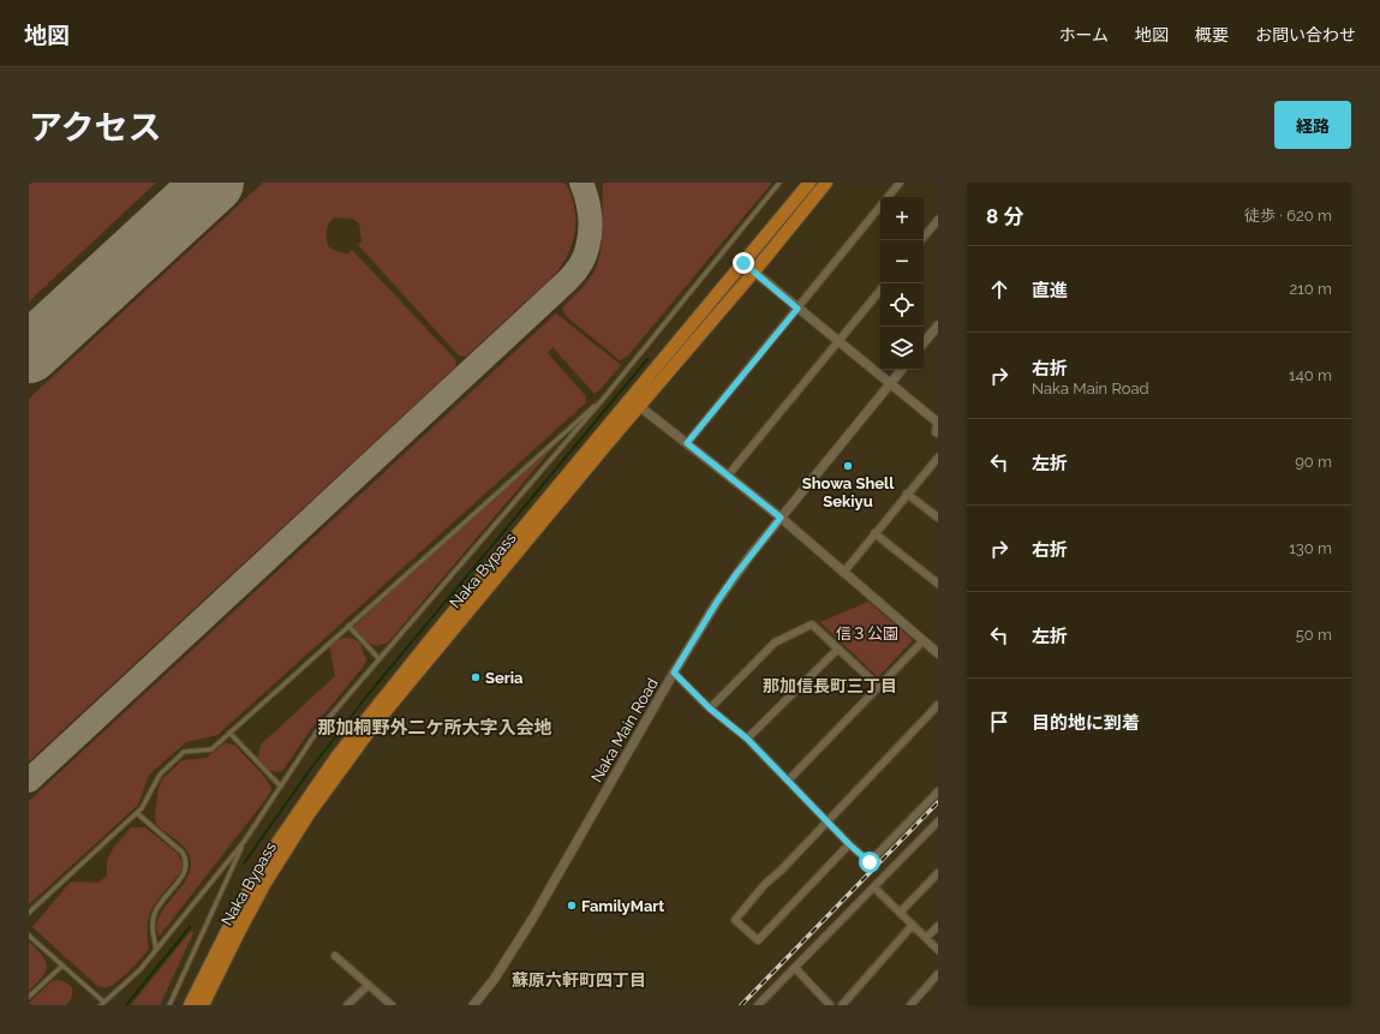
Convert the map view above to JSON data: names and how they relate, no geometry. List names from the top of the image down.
{
  "streets": {
    "highway": ["Naka Bypass"],
    "street": ["Naka Main Road"]
  },
  "districts": ["那加信長町三丁目", "那加桐野外二ケ所大字入会地", "蘇原六軒町四丁目"],
  "parks": ["信３公園"],
  "places": ["Showa Shell Sekiyu", "Seria", "FamilyMart"],
  "page": {
    "header": "地図",
    "nav": [
      "ホーム",
      "地図",
      "概要",
      "お問い合わせ"
    ],
    "title": "アクセス",
    "buttons": "経路",
    "heading": ["8 分", "徒歩 · 620 m"],
    "map_buttons": ["+", "−"],
    "list": [
      ["直進", "210 m"],
      ["右折", "Naka Main Road", "140 m"],
      ["左折", "90 m"],
      ["右折", "130 m"],
      ["左折", "50 m"],
      "目的地に到着"
    ]
  }
}
